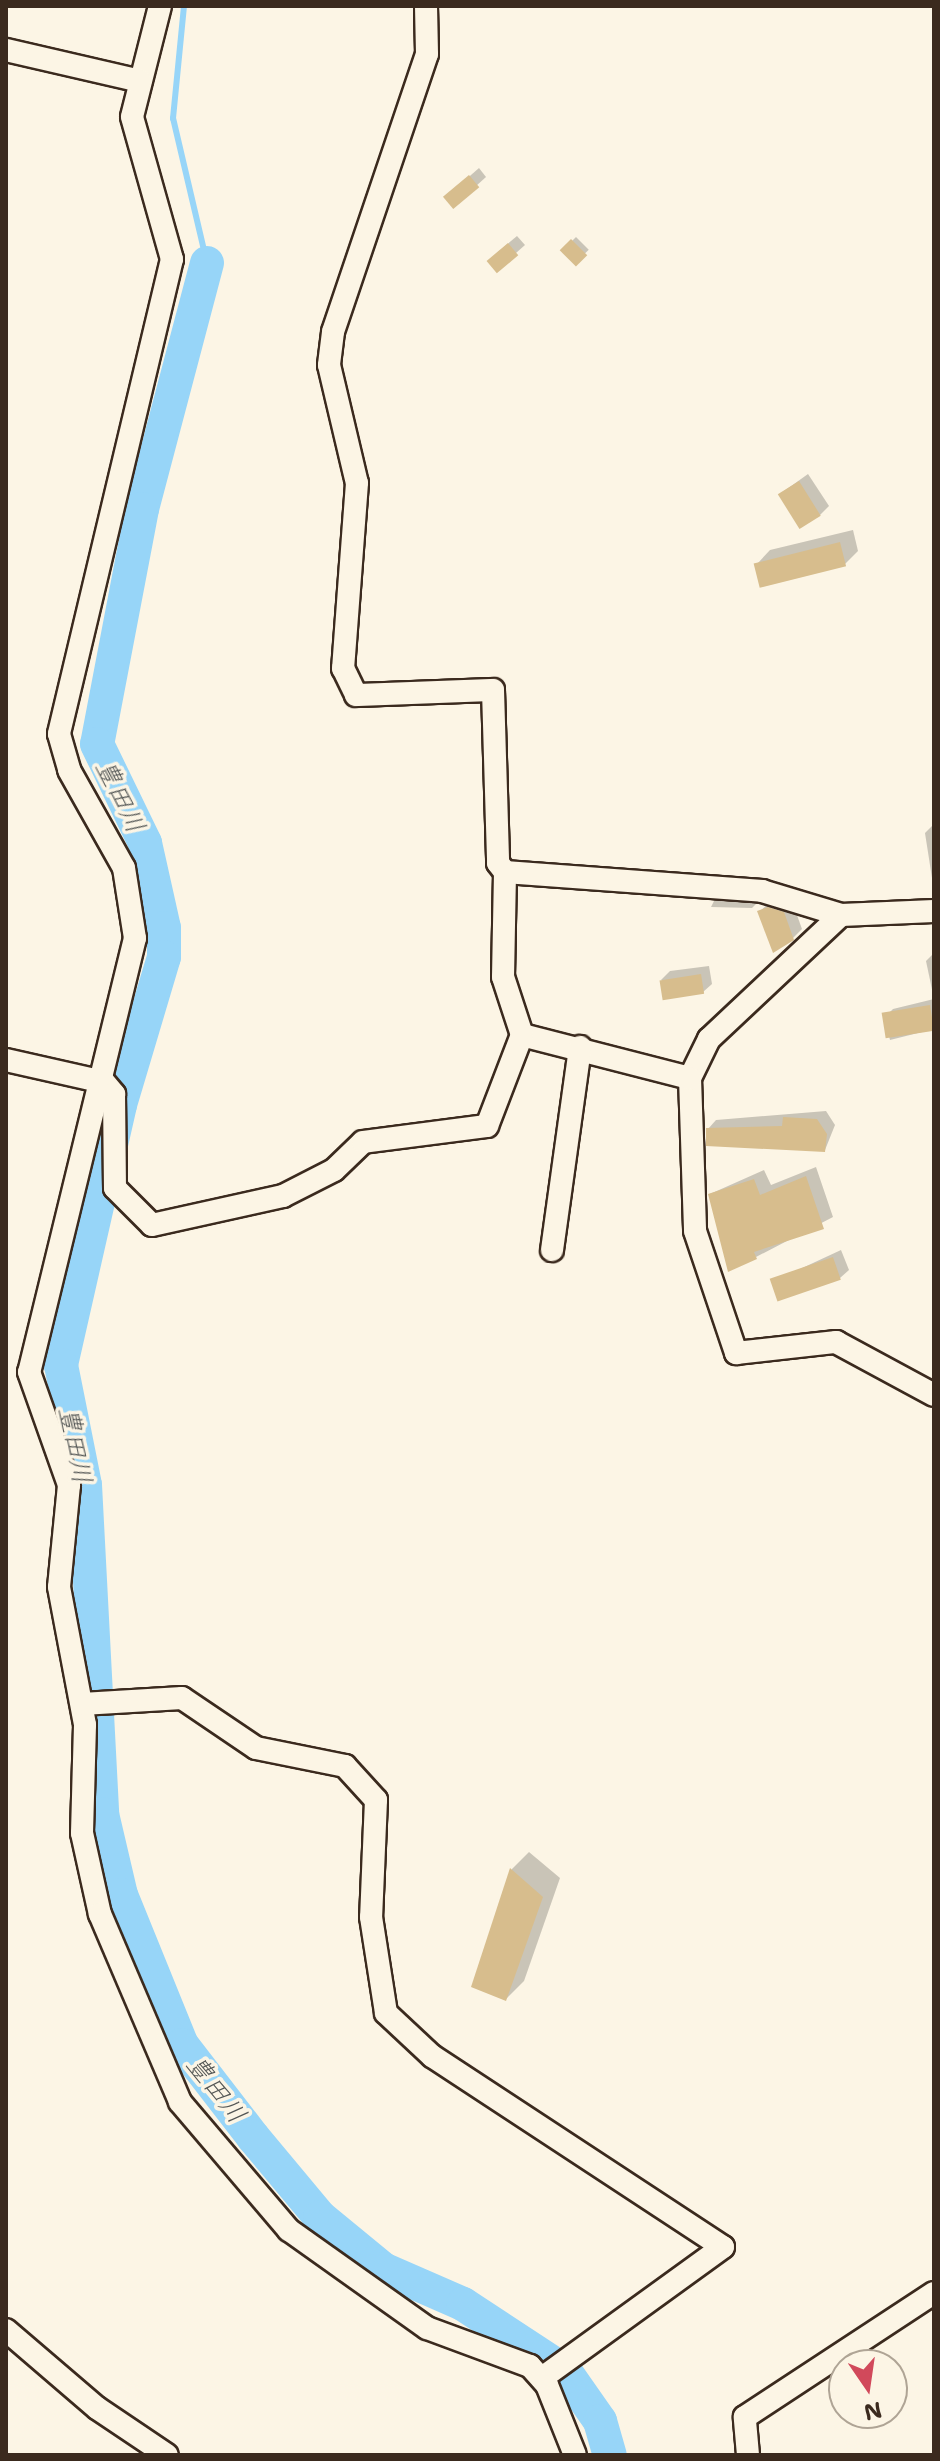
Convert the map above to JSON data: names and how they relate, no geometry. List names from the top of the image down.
{
  "water": ["豊田川"],
  "north": "bottom"
}
